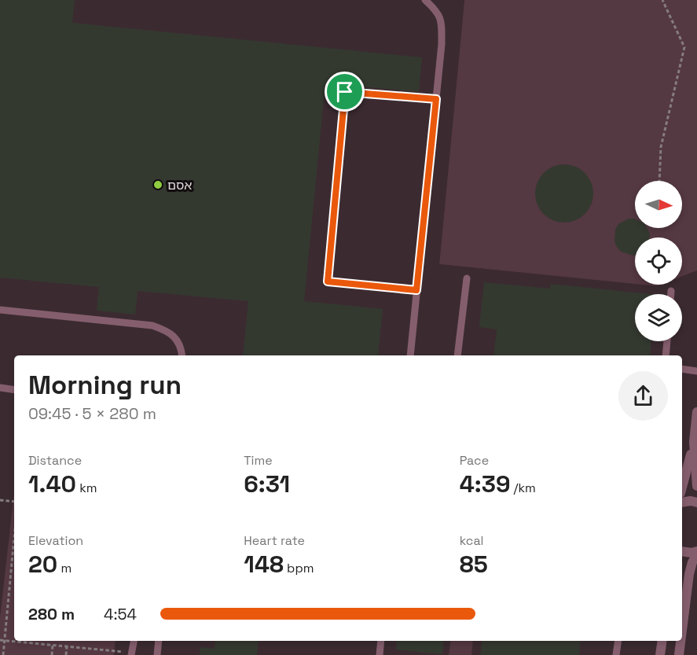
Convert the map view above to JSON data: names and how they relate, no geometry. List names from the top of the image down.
{
  "places": ["אסם"],
  "north": "right",
  "page": {
    "heading": ["Morning run", "09:45 · 5 × 280 m"],
    "stats": [
      ["Distance", "1.40 km"],
      ["Time", "6:31"],
      ["Pace", "4:39 /km"],
      ["Elevation", "20 m"],
      ["Heart rate", "148 bpm"],
      ["kcal", "85"]
    ],
    "list": [
      {
        "name": "280 m",
        "note": "4:54"
      }
    ]
  }
}
